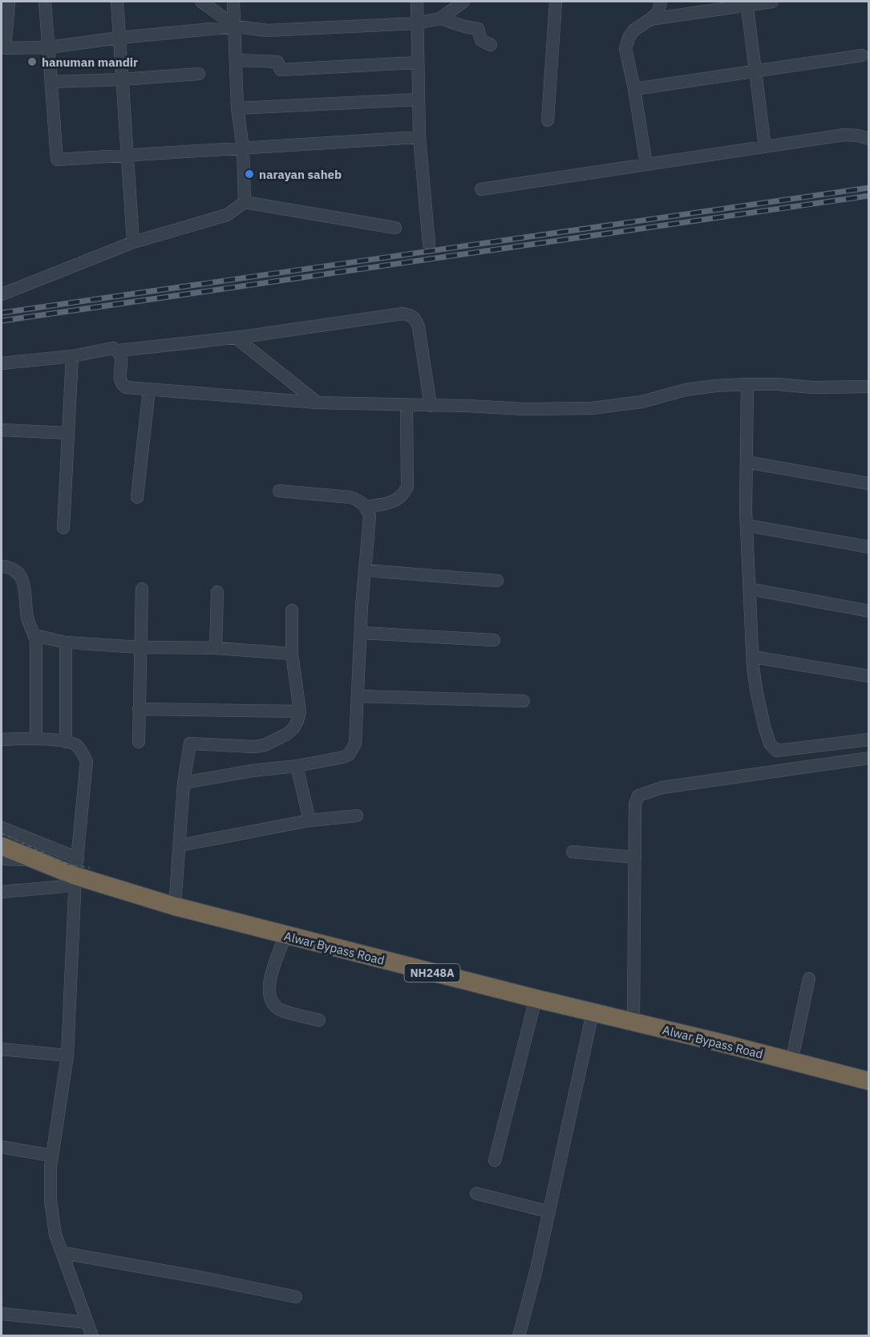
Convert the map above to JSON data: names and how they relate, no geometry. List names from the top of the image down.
{
  "streets": {
    "highway": ["Alwar Bypass Road", "NH248A"]
  },
  "places": ["hanuman mandir", "narayan saheb"]
}
